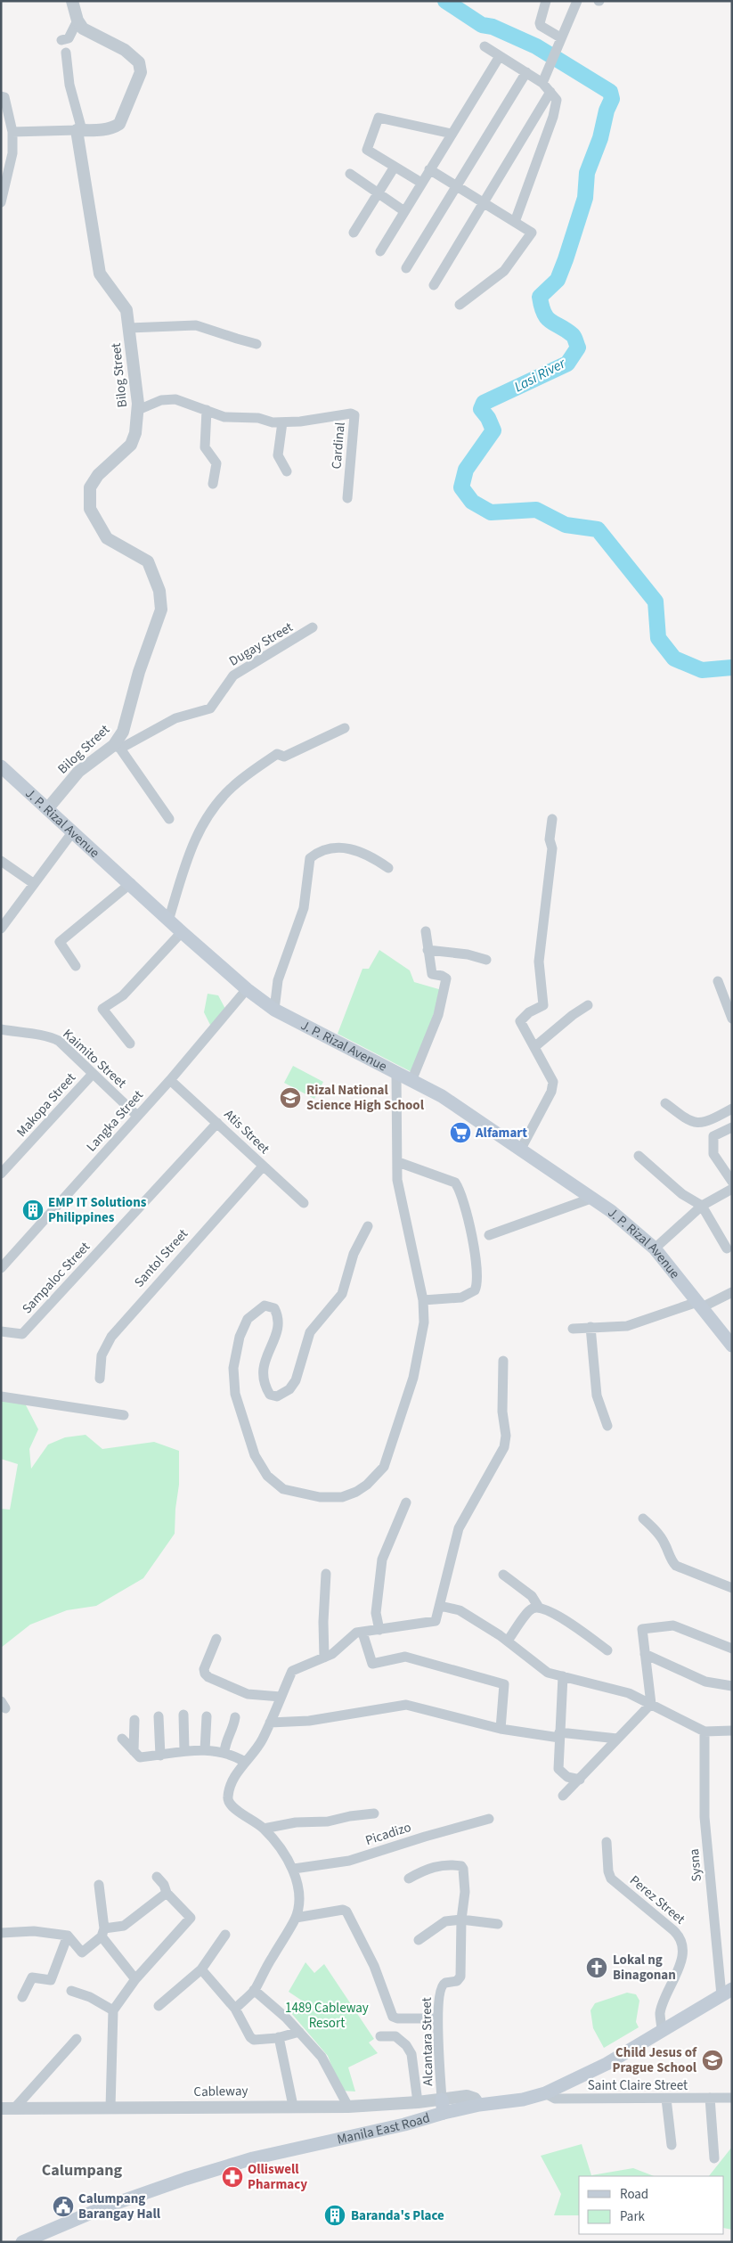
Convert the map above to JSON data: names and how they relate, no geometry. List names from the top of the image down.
{
  "streets": {
    "main road": ["J. P. Rizal Avenue", "Manila East Road"],
    "street": [
      "Bilog Street",
      "Cardinal",
      "Dugay Street",
      "Kaimito Street",
      "Makopa Street",
      "Langka Street",
      "Atis Street",
      "Santol Street",
      "Sampaloc Street",
      "Picadizo",
      "Sysna",
      "Perez Street",
      "Alcantara Street",
      "Saint Claire Street",
      "Cableway"
    ]
  },
  "crossings": [
    ["Bilog Street", "Cardinal"],
    ["Bilog Street", "Dugay Street"],
    ["Bilog Street", "J. P. Rizal Avenue"],
    ["J. P. Rizal Avenue", "Langka Street"],
    ["Kaimito Street", "Makopa Street"],
    ["Kaimito Street", "Langka Street"],
    ["Langka Street", "Atis Street"],
    ["Atis Street", "Santol Street"],
    ["Atis Street", "Sampaloc Street"],
    ["Sysna", "Manila East Road"],
    ["Perez Street", "Manila East Road"],
    ["Alcantara Street", "Cableway"],
    ["Alcantara Street", "Manila East Road"],
    ["Saint Claire Street", "Manila East Road"],
    ["Cableway", "Manila East Road"]
  ],
  "districts": ["Calumpang"],
  "water": ["Lasi River"],
  "parks": ["1489 Cableway Resort"],
  "places": {
    "school or university": ["Rizal National Science High School", "Child Jesus of Prague School"],
    "supermarket": ["Alfamart"],
    "building": ["EMP IT Solutions Philippines", "Baranda's Place"],
    "church": ["Lokal ng Binagonan"],
    "pharmacy": ["Olliswell Pharmacy"],
    "public building": ["Calumpang Barangay Hall"]
  },
  "legend": ["Road", "Park"]
}
